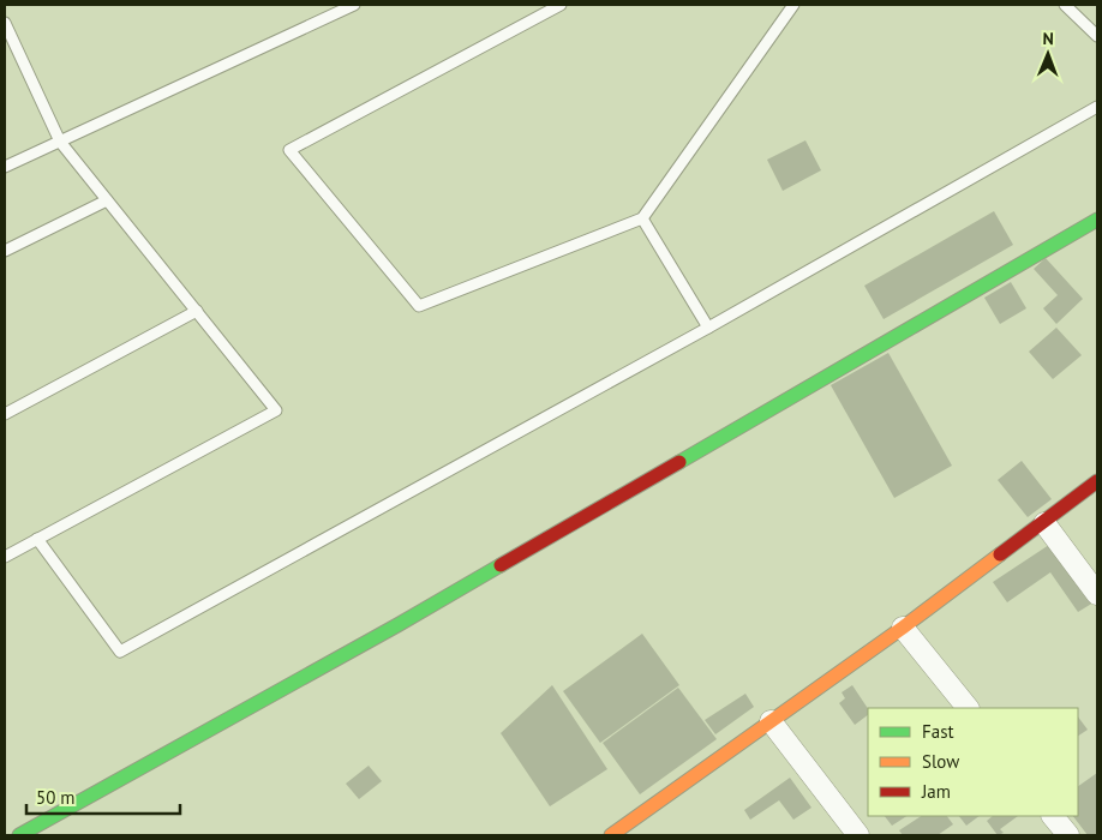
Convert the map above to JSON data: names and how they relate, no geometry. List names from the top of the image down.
{
  "legend": ["Fast", "Slow", "Jam"],
  "scale_bar": "50 m",
  "north": "top"
}
